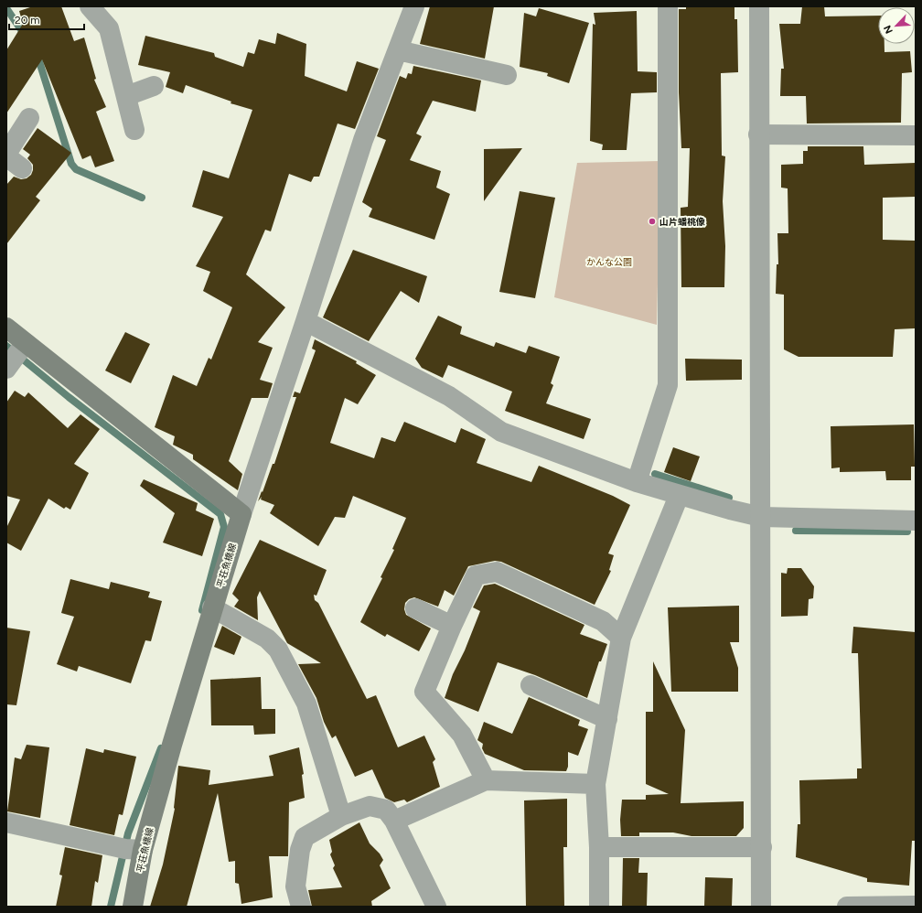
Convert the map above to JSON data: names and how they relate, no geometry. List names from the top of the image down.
{
  "streets": {
    "main road": ["平荘魚橋線"]
  },
  "parks": ["かんな公園"],
  "places": ["山片蟠桃像"],
  "scale_bar": "20 m",
  "north": "bottom left"
}
